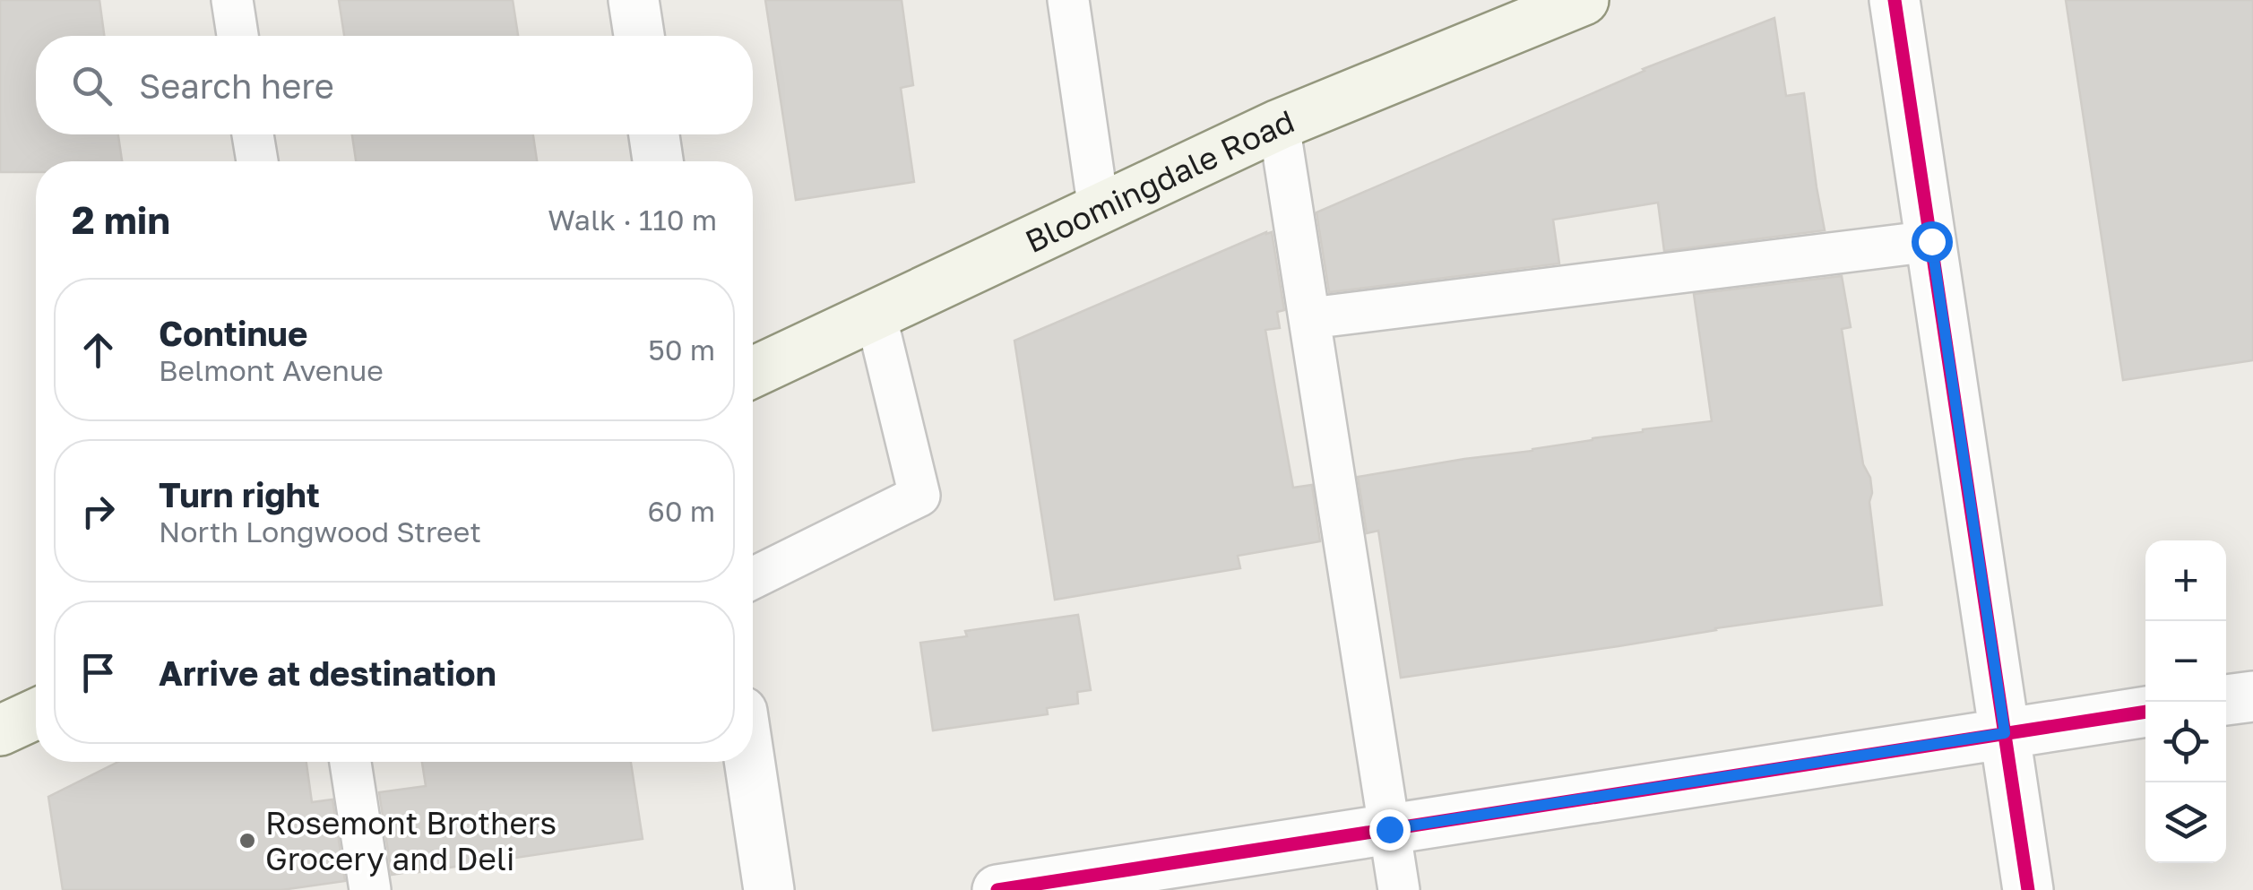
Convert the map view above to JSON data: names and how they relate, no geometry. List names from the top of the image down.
{
  "streets": {
    "main road": ["Bloomingdale Road"]
  },
  "places": ["Rosemont Brothers Grocery and Deli"],
  "page": {
    "search": "Search here",
    "heading": ["2 min", "Walk · 110 m"],
    "list": [
      ["Continue", "Belmont Avenue", "50 m"],
      ["Turn right", "North Longwood Street", "60 m"],
      "Arrive at destination"
    ],
    "map_buttons": ["+", "−"]
  }
}
